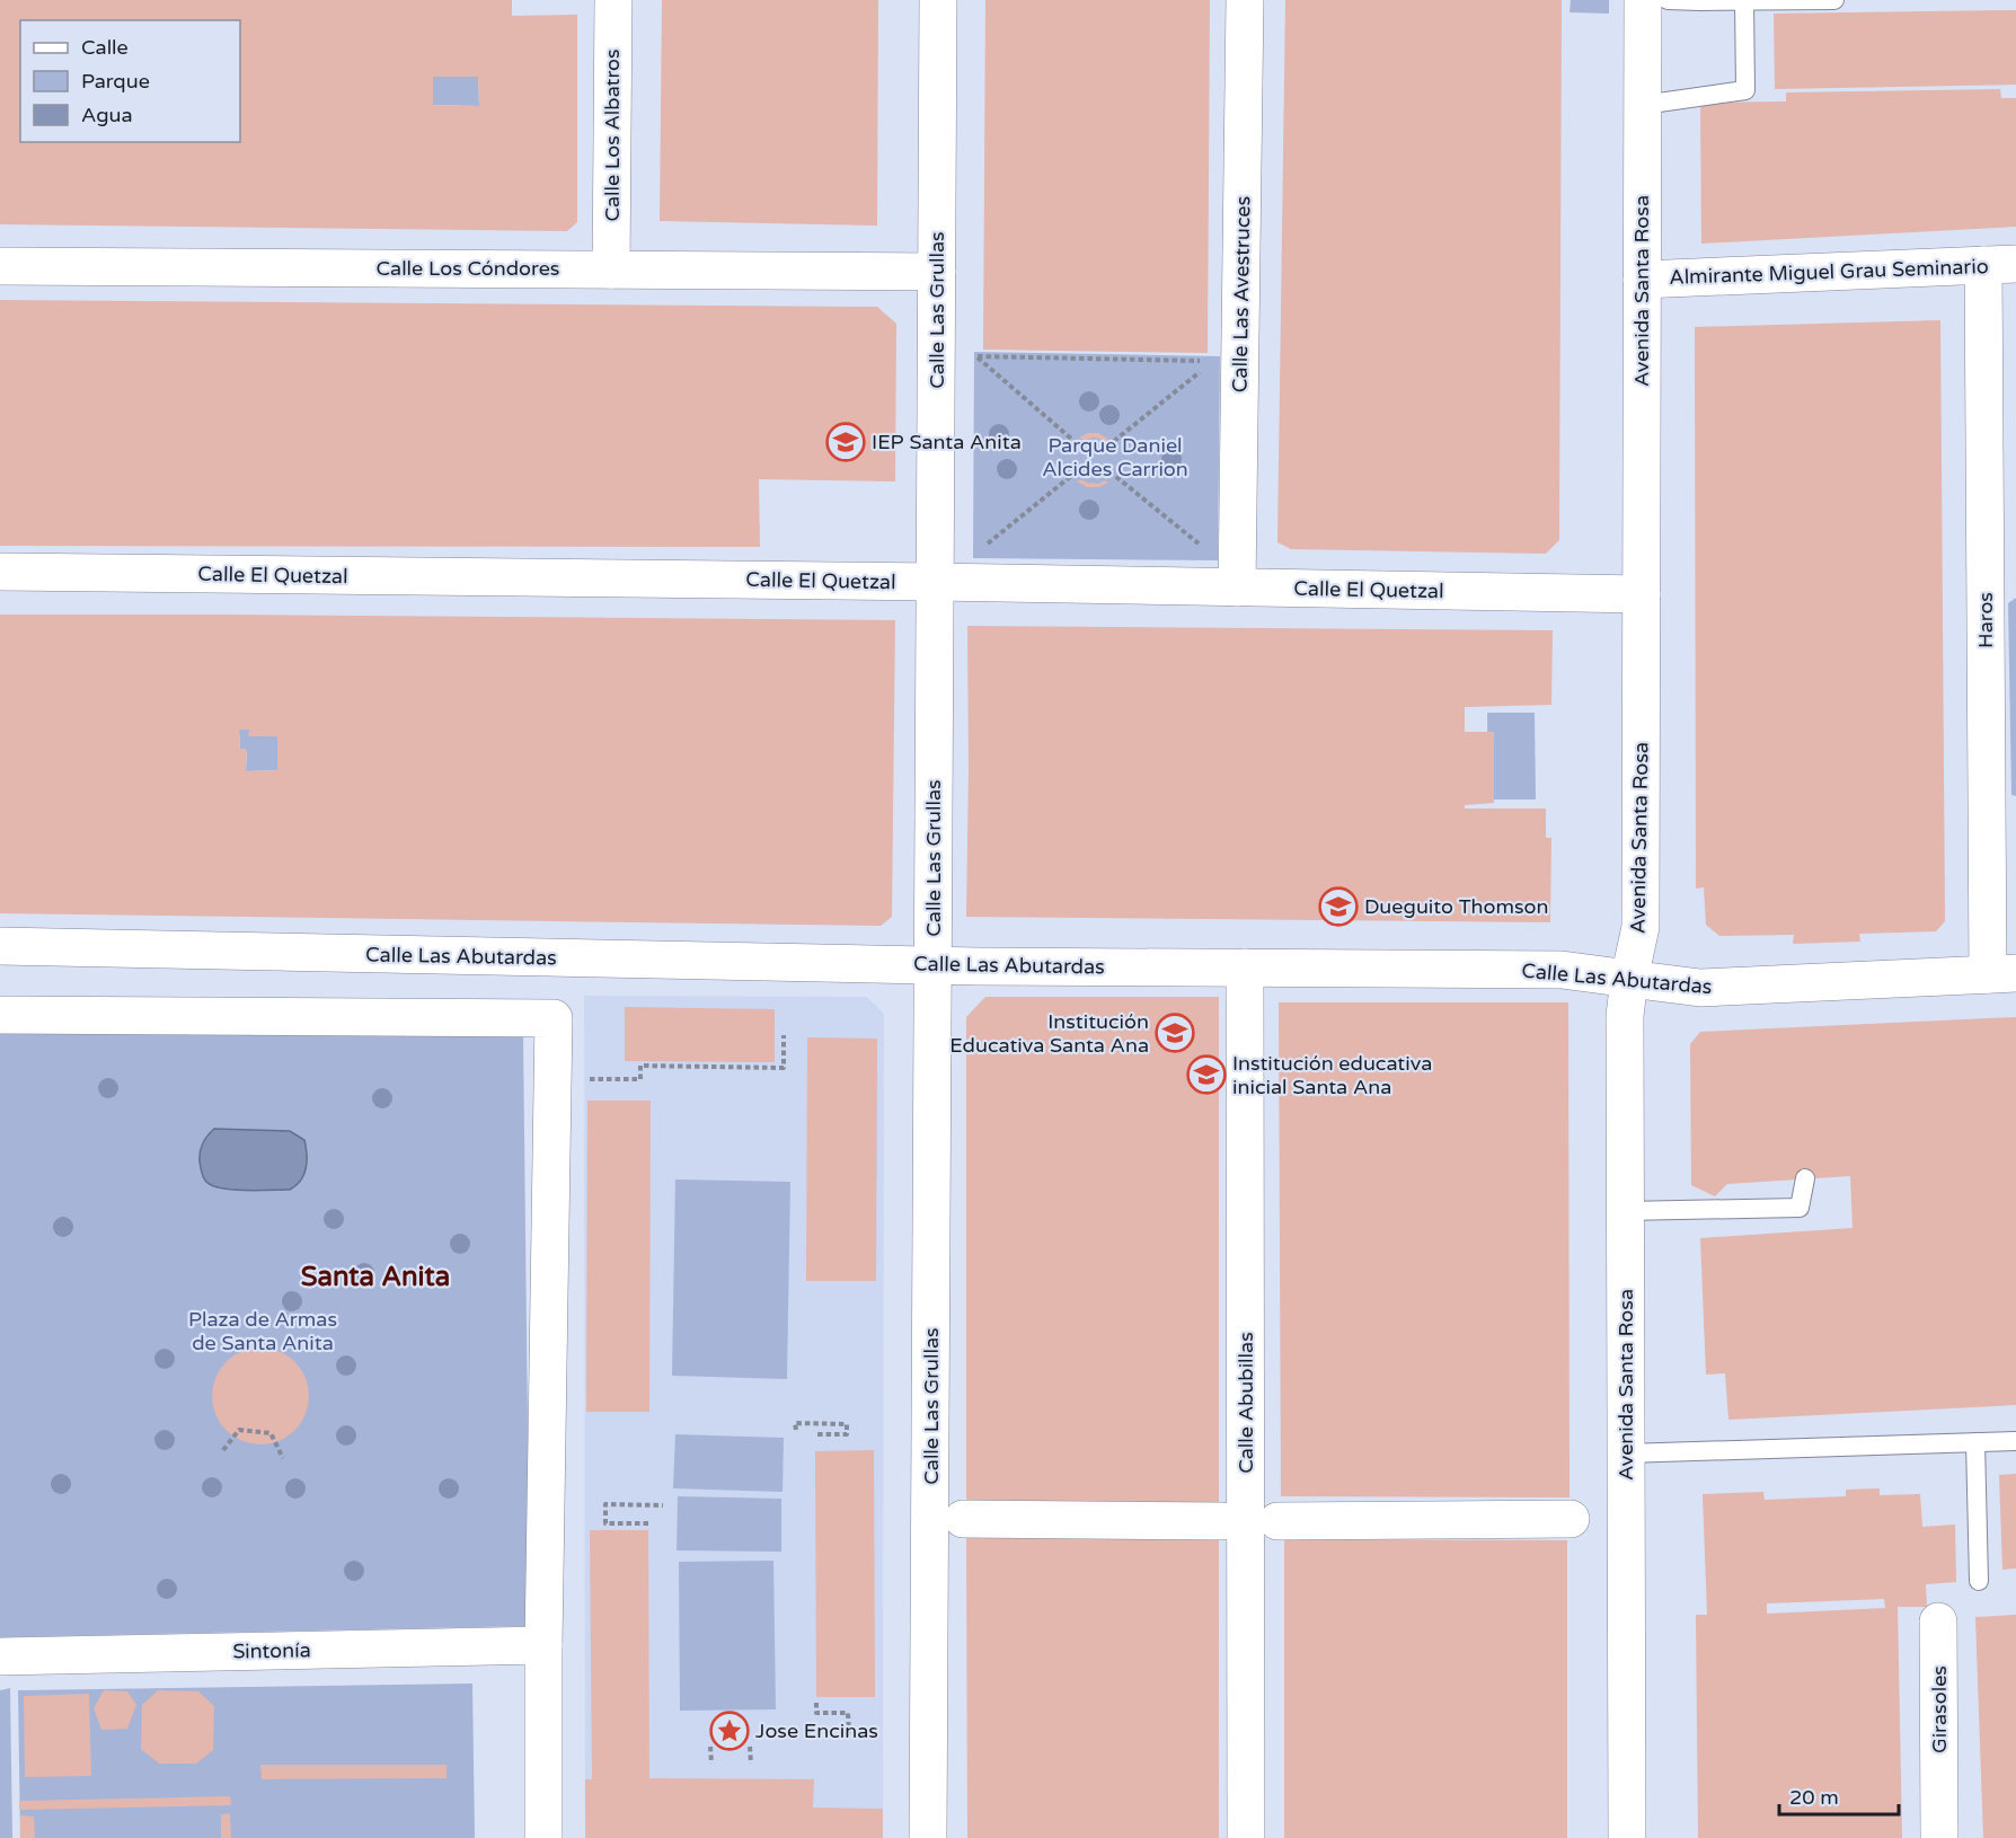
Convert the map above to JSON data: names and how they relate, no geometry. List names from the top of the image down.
{
  "streets": {
    "street": [
      "Calle Los Albatros",
      "Calle Los Cóndores",
      "Almirante Miguel Grau Seminario",
      "Avenida Santa Rosa",
      "Calle Las Avestruces",
      "Calle Las Grullas",
      "Calle El Quetzal",
      "Haros",
      "Calle Las Abutardas",
      "Calle Abubillas",
      "Sintonía",
      "Girasoles"
    ]
  },
  "crossings": [
    ["Calle Los Albatros", "Calle Los Cóndores"],
    ["Calle Los Cóndores", "Calle Las Grullas"],
    ["Almirante Miguel Grau Seminario", "Avenida Santa Rosa"],
    ["Almirante Miguel Grau Seminario", "Haros"],
    ["Avenida Santa Rosa", "Calle El Quetzal"],
    ["Avenida Santa Rosa", "Calle Las Abutardas"],
    ["Calle Las Avestruces", "Calle El Quetzal"],
    ["Calle Las Grullas", "Calle El Quetzal"],
    ["Calle Las Grullas", "Calle Las Abutardas"],
    ["Haros", "Calle Las Abutardas"],
    ["Calle Las Abutardas", "Calle Abubillas"]
  ],
  "districts": ["Santa Anita"],
  "parks": ["Parque Daniel Alcides Carrion", "Plaza de Armas de Santa Anita"],
  "places": {
    "school or university": [
      "IEP Santa Anita",
      "Dueguito Thomson",
      "Institución Educativa Santa Ana",
      "Institución educativa inicial Santa Ana"
    ],
    "place": ["Jose Encinas"]
  },
  "legend": ["Calle", "Parque", "Agua"],
  "scale_bar": "20 m"
}
